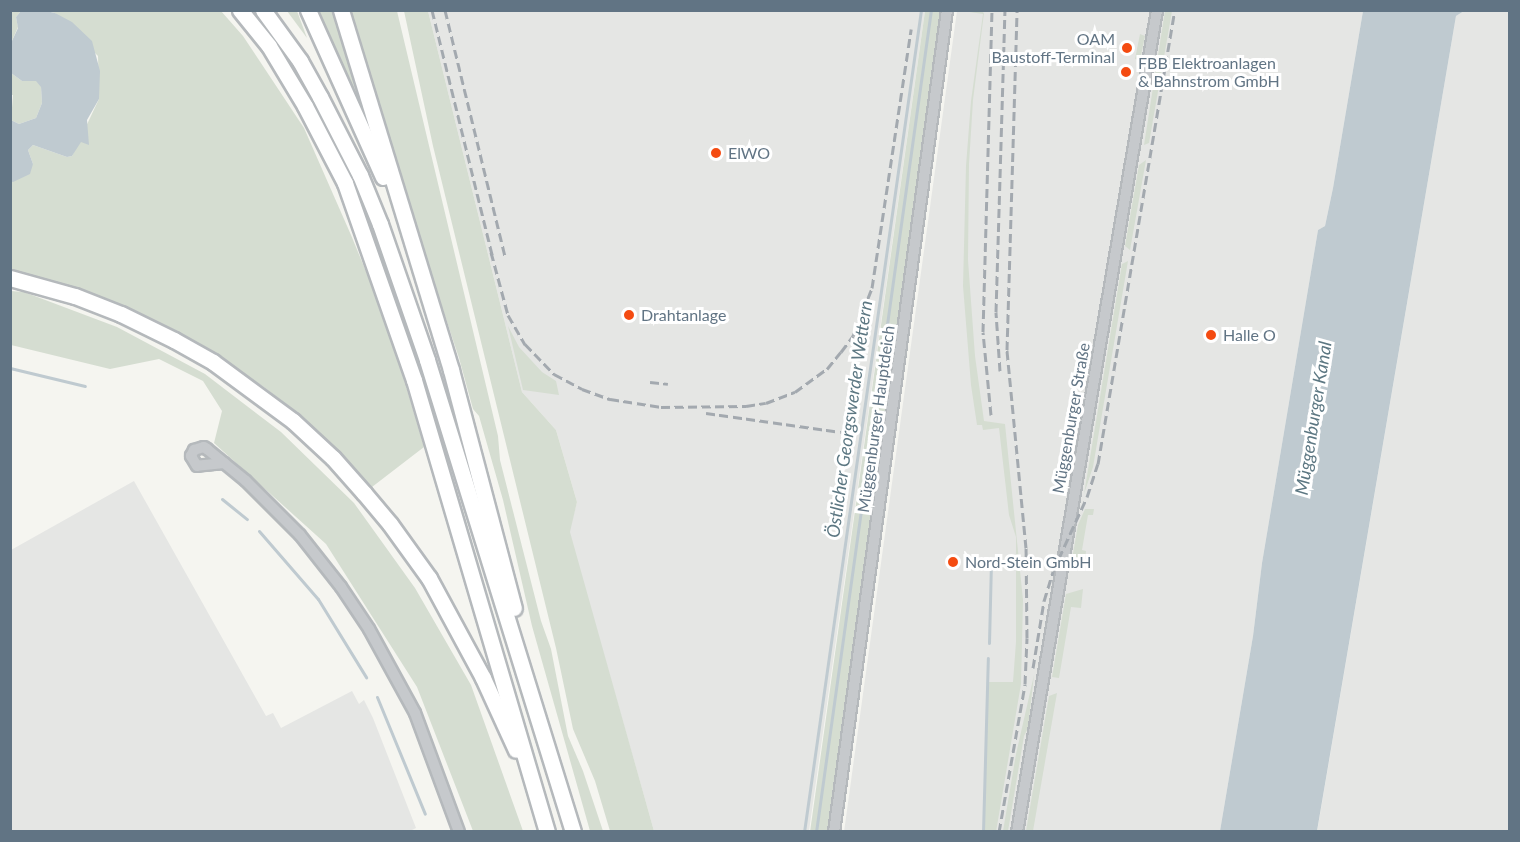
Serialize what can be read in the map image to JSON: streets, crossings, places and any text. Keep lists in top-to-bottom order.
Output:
{
  "streets": {
    "street": ["Müggenburger Straße", "Müggenburger Hauptdeich"]
  },
  "water": ["Müggenburger Kanal", "Östlicher Georgswerder Wettern"],
  "places": [
    "OAM Baustoff-Terminal",
    "FBB Elektroanlagen & Bahnstrom GmbH",
    "ElWO",
    "Drahtanlage",
    "Halle O",
    "Nord-Stein GmbH"
  ]
}
